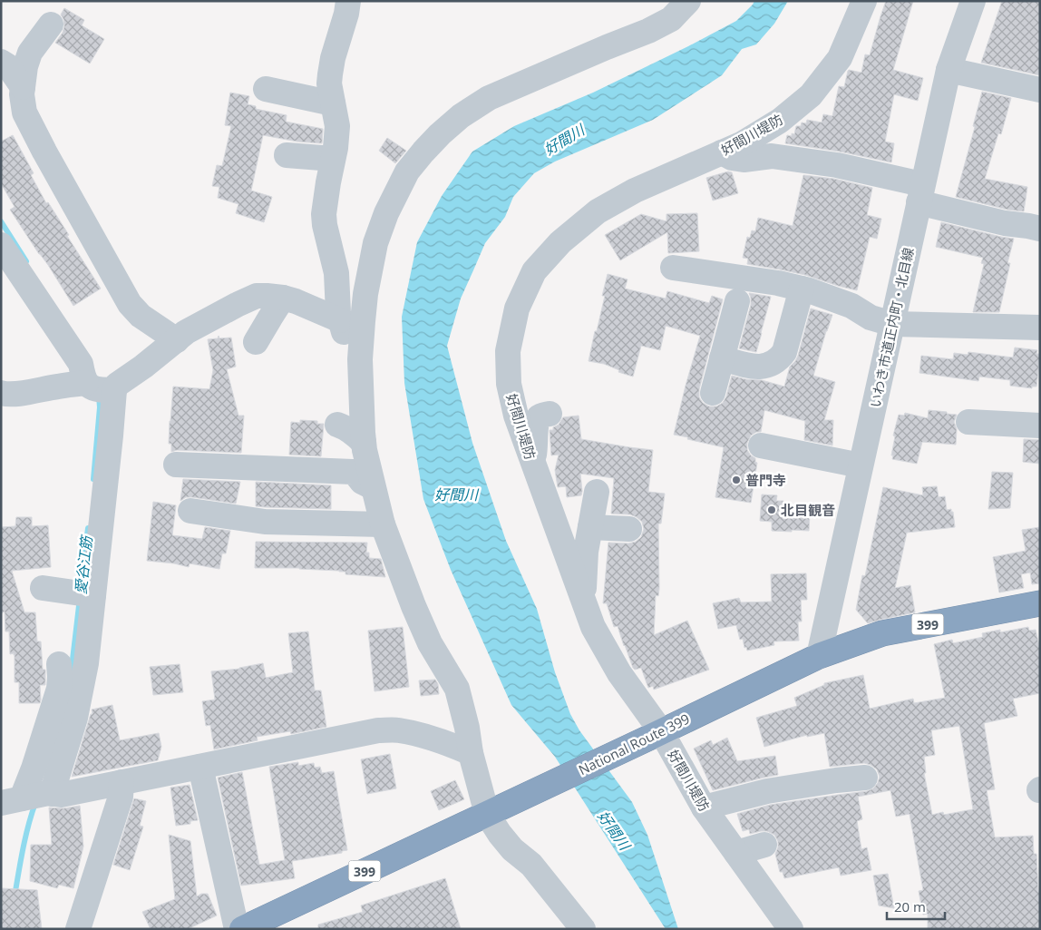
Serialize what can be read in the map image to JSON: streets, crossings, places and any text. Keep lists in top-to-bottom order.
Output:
{
  "streets": {
    "highway": ["399", "National Route 399"],
    "street": ["好間川堤防", "いわき市道正内町・北目線"]
  },
  "crossings": [
    ["好間川堤防", "National Route 399"],
    ["いわき市道正内町・北目線", "National Route 399"]
  ],
  "water": ["好間川", "愛谷江筋"],
  "places": ["普門寺", "北目観音"],
  "scale_bar": "20 m"
}
